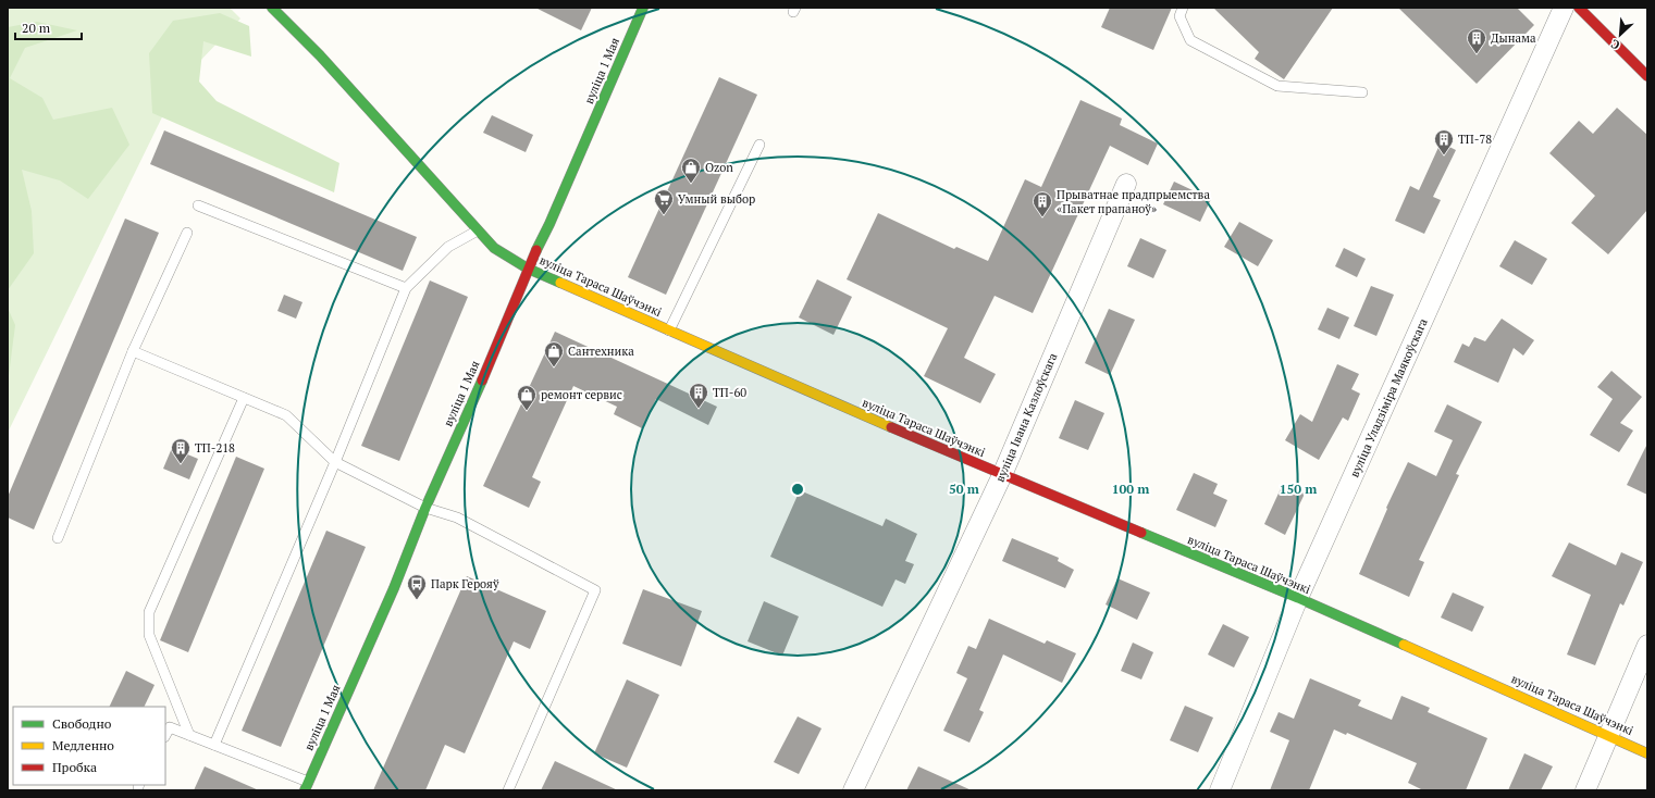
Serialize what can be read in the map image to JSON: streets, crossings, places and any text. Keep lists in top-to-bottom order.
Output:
{
  "streets": {
    "street": [
      "вуліца 1 Мая",
      "вуліца Тараса Шаўчэнкі",
      "вуліца Уладзіміра Маякоўскага",
      "вуліца Івана Казлоўскага"
    ]
  },
  "crossings": [
    ["вуліца 1 Мая", "вуліца Тараса Шаўчэнкі"],
    ["вуліца Тараса Шаўчэнкі", "вуліца Уладзіміра Маякоўскага"],
    ["вуліца Тараса Шаўчэнкі", "вуліца Івана Казлоўскага"]
  ],
  "places": {
    "building": [
      "Дынама",
      "ТП-78",
      "Прыватнае прадпрыемства «Пакет прапаноў»",
      "ТП-60",
      "ТП-218"
    ],
    "shop": ["Ozon", "Сантехника", "ремонт сервис"],
    "supermarket": ["Умный выбор"],
    "bus stop": ["Парк Герояў"]
  },
  "legend": ["Свободно", "Медленно", "Пробка"],
  "scale_bar": "20 m",
  "north": "bottom left",
  "rings": ["50 m", "100 m", "150 m"]
}
